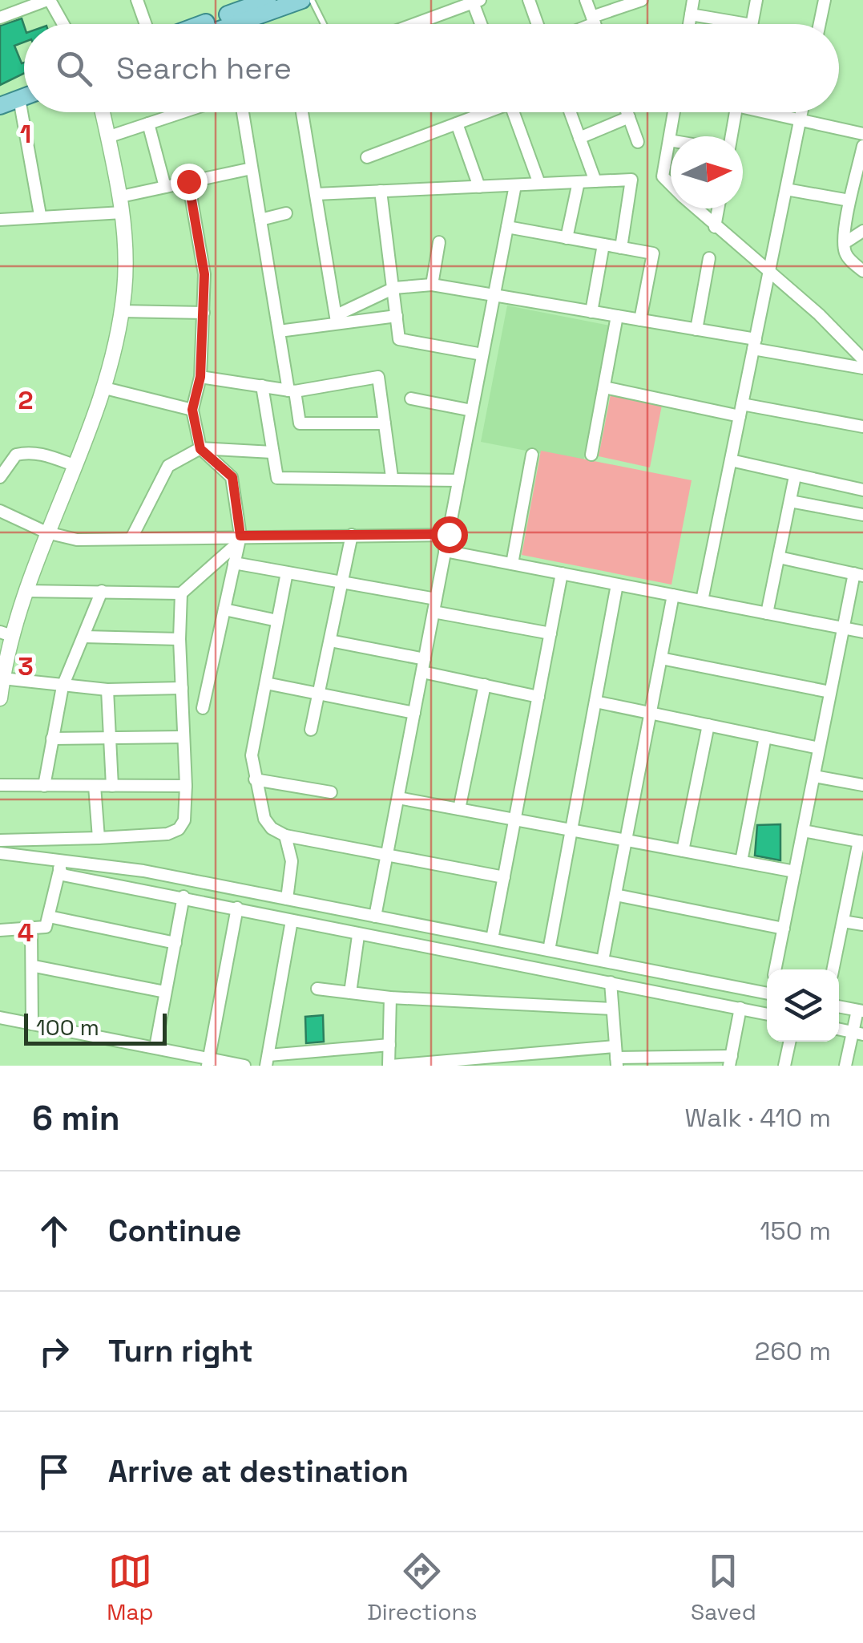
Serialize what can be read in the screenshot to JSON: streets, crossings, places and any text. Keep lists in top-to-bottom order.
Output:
{
  "scale_bar": "100 m",
  "north": "right",
  "page": {
    "search": "Search here",
    "scale": "100 m",
    "heading": ["6 min", "Walk · 410 m"],
    "list": [
      ["Continue", "150 m"],
      ["Turn right", "260 m"],
      "Arrive at destination"
    ],
    "nav": ["Map", "Directions", "Saved"]
  },
  "grid": {
    "rows": [
      "1",
      "2",
      "3",
      "4"
    ]
  }
}
